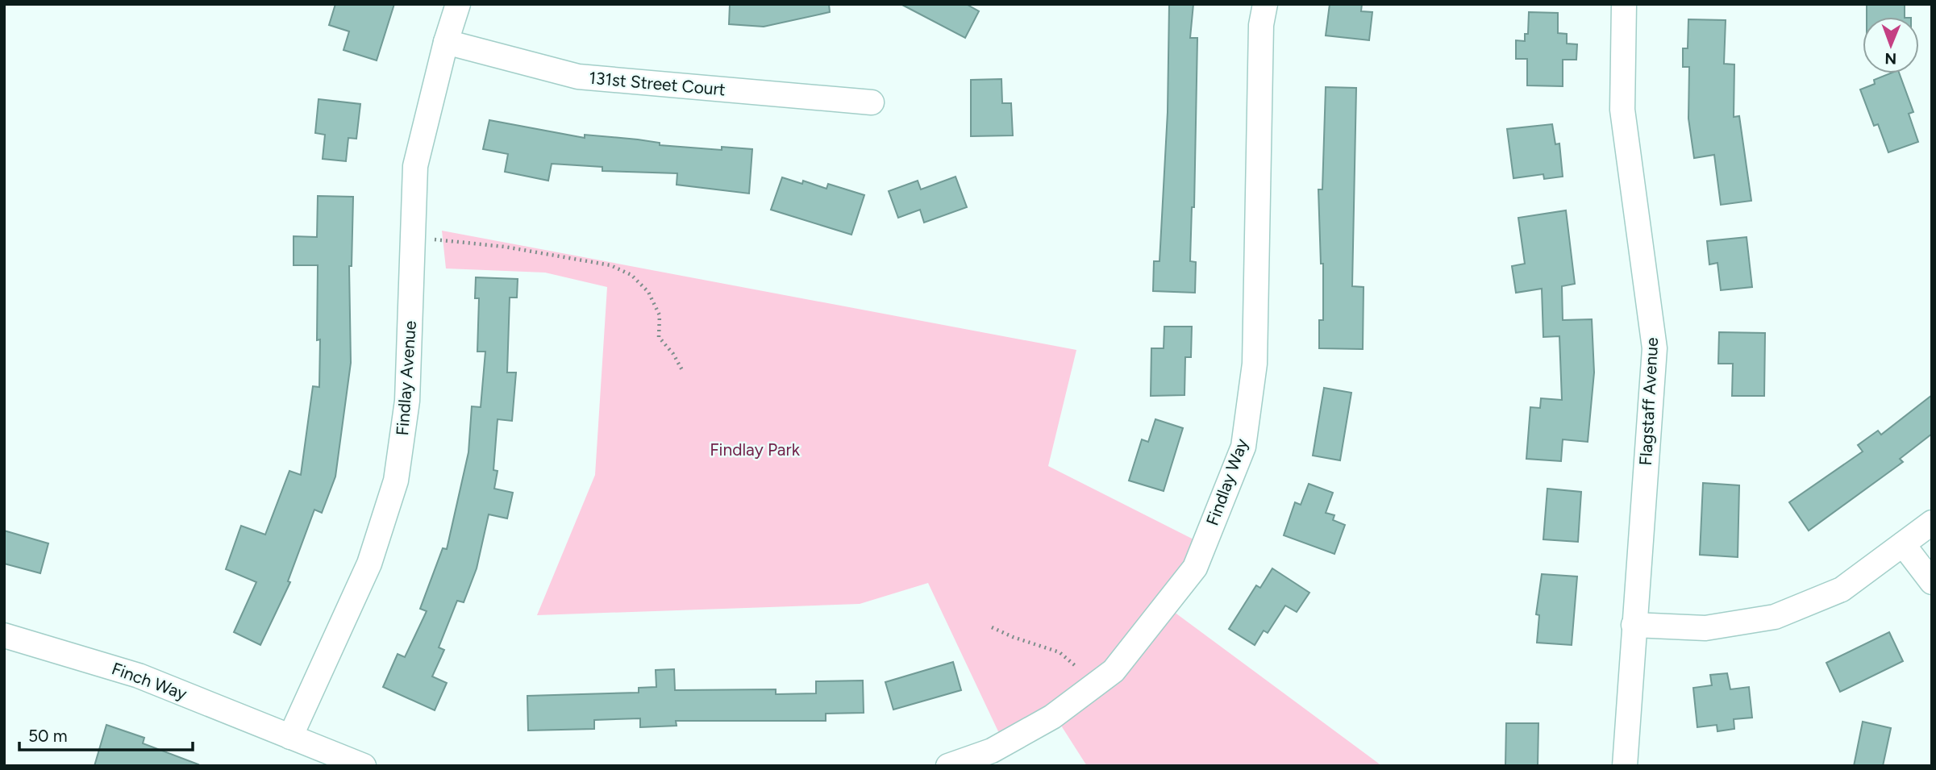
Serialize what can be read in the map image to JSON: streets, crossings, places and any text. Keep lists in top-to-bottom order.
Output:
{
  "streets": {
    "street": [
      "131st Street Court",
      "Findlay Avenue",
      "Flagstaff Avenue",
      "Findlay Way",
      "Finch Way"
    ]
  },
  "crossings": [
    ["131st Street Court", "Findlay Avenue"],
    ["Findlay Avenue", "Finch Way"]
  ],
  "parks": ["Findlay Park"],
  "scale_bar": "50 m",
  "north": "bottom"
}
